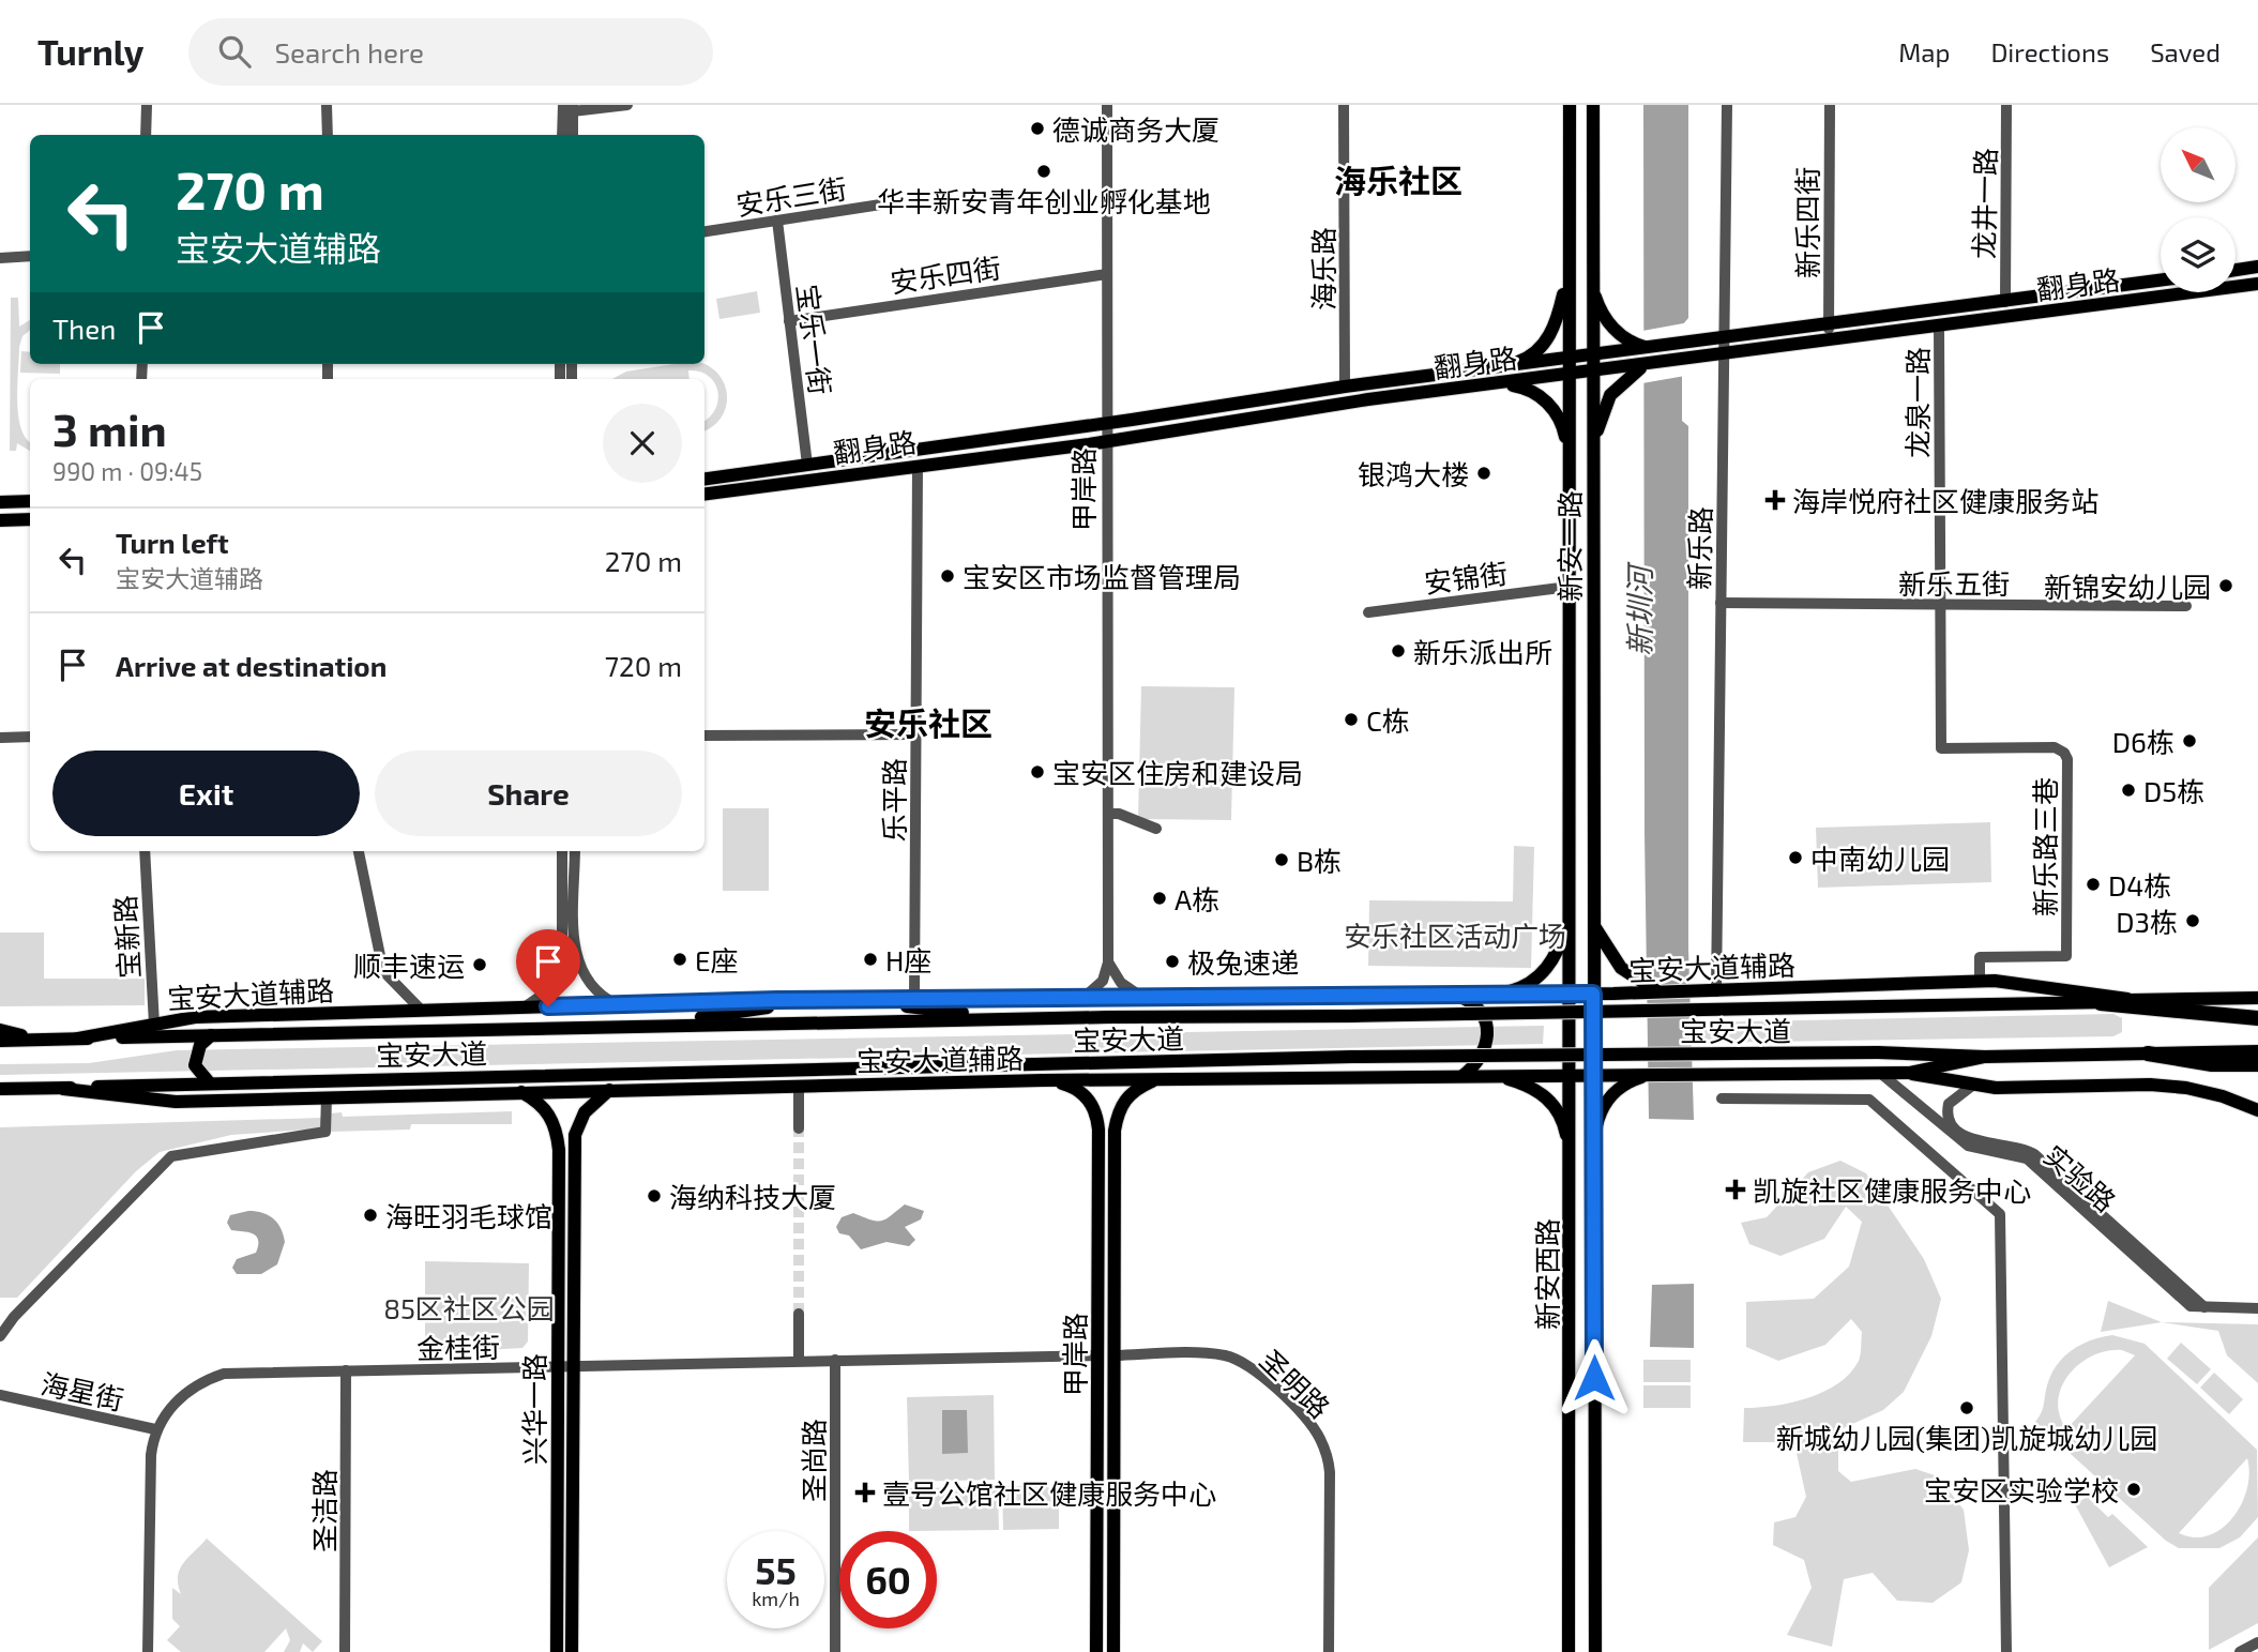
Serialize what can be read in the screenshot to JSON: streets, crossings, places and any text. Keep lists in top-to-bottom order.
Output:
{
  "streets": {
    "main road": [
      "翻身路",
      "甲岸路",
      "新安一路",
      "宝安大道辅路",
      "宝安大道",
      "新安西路",
      "兴华一路"
    ],
    "street": [
      "安乐三街",
      "龙井一路",
      "新乐四街",
      "海乐路",
      "安乐四街",
      "宝乐一街",
      "龙泉一路",
      "新乐路",
      "安锦街",
      "新乐五街",
      "乐平路",
      "新乐路三巷",
      "宝新路",
      "实验路",
      "金桂街",
      "圣明路",
      "海星街",
      "圣尚路",
      "圣洁路"
    ]
  },
  "crossings": [
    ["安乐三街", "宝乐一街"],
    ["龙井一路", "翻身路"],
    ["新乐四街", "翻身路"],
    ["海乐路", "翻身路"],
    ["安乐四街", "宝乐一街"],
    ["安乐四街", "甲岸路"],
    ["翻身路", "宝乐一街"],
    ["翻身路", "龙泉一路"],
    ["翻身路", "甲岸路"],
    ["翻身路", "新安一路"],
    ["翻身路", "新乐路"],
    ["翻身路", "乐平路"],
    ["龙泉一路", "新乐五街"],
    ["龙泉一路", "新乐路三巷"],
    ["甲岸路", "宝安大道辅路"],
    ["甲岸路", "金桂街"],
    ["甲岸路", "圣明路"],
    ["新安一路", "安锦街"],
    ["新安一路", "宝安大道辅路"],
    ["新安一路", "新安西路"],
    ["新乐路", "新乐五街"],
    ["新乐路", "宝安大道辅路"],
    ["乐平路", "宝安大道辅路"],
    ["新乐路三巷", "宝安大道辅路"],
    ["宝新路", "宝安大道辅路"],
    ["宝安大道辅路", "宝安大道"],
    ["宝安大道辅路", "实验路"],
    ["宝安大道辅路", "新安西路"],
    ["宝安大道辅路", "兴华一路"],
    ["金桂街", "海星街"],
    ["金桂街", "兴华一路"],
    ["金桂街", "圣尚路"],
    ["金桂街", "圣洁路"]
  ],
  "districts": ["海乐社区", "安乐社区"],
  "water": ["新圳河"],
  "parks": ["安乐社区活动广场", "85区社区公园"],
  "places": {
    "other": [
      "德诚商务大厦",
      "华丰新安青年创业孵化基地",
      "银鸿大楼",
      "宝安区市场监督管理局",
      "新锦安幼儿园",
      "新乐派出所",
      "C栋",
      "D6栋",
      "宝安区住房和建设局",
      "D5栋",
      "中南幼儿园",
      "B栋",
      "D4栋",
      "A栋",
      "D3栋",
      "E座",
      "H座",
      "极兔速递",
      "顺丰速运",
      "海纳科技大厦",
      "海旺羽毛球馆",
      "新城幼儿园(集团)凯旋城幼儿园",
      "宝安区实验学校"
    ],
    "health": ["海岸悦府社区健康服务站", "凯旋社区健康服务中心", "壹号公馆社区健康服务中心"]
  },
  "north": "top left",
  "page": {
    "header": "Turnly",
    "search": "Search here",
    "nav": ["Map", "Directions", "Saved"],
    "turn": ["270 m", "宝安大道辅路"],
    "then": "Then",
    "heading": ["3 min", "990 m · 09:45"],
    "list": [
      {
        "name": "Turn left",
        "note": "宝安大道辅路",
        "value": "270 m"
      },
      {
        "name": "Arrive at destination",
        "value": "720 m"
      }
    ],
    "buttons": ["Exit", "Share"],
    "speed": "55 km/h",
    "limit": "60"
  }
}
